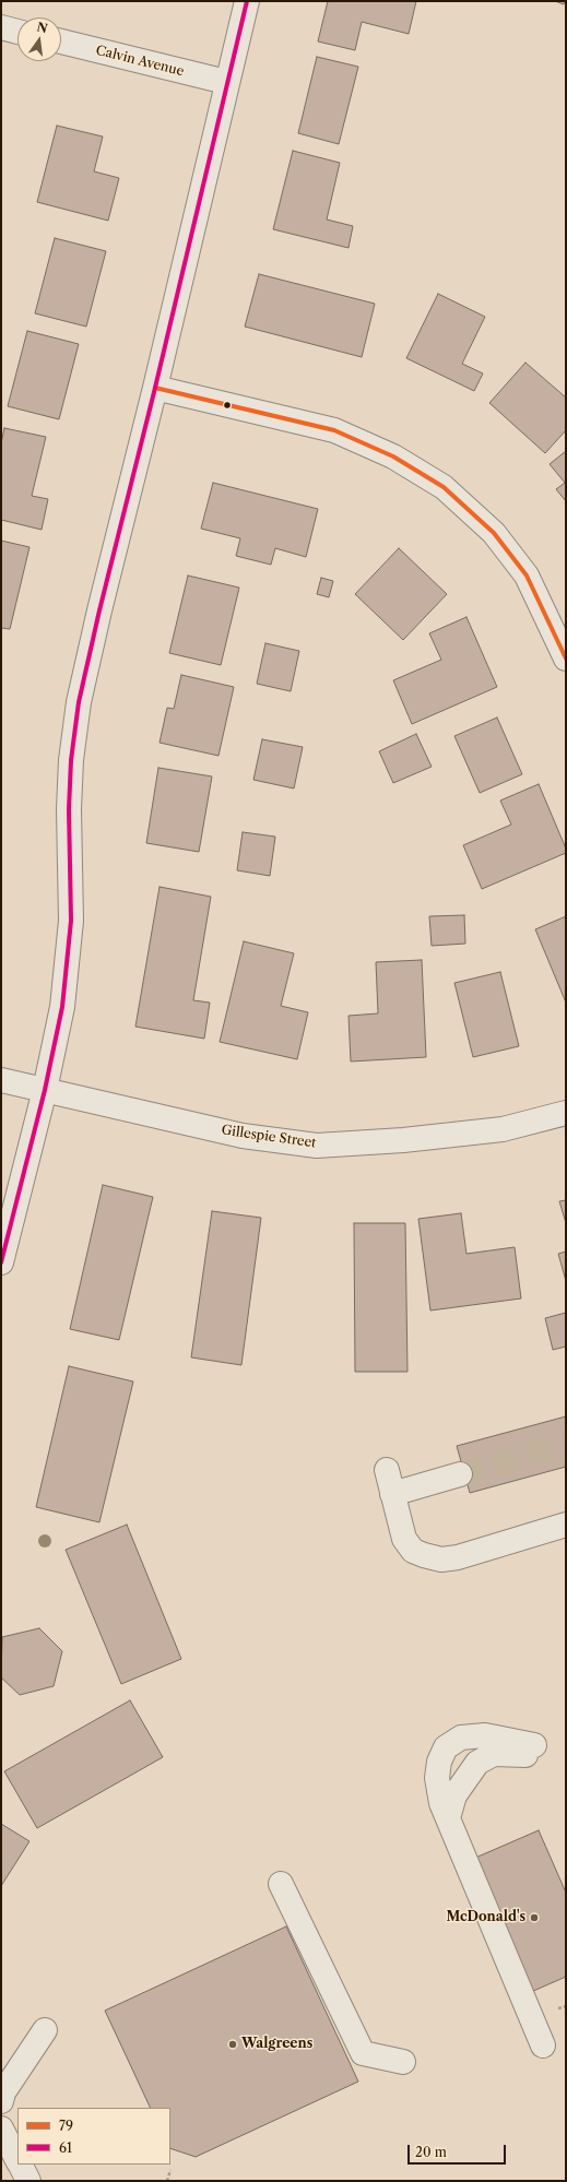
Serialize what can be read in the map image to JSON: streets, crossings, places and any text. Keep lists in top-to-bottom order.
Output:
{
  "streets": {
    "street": ["Calvin Avenue", "Gillespie Street"]
  },
  "places": ["McDonald's", "Walgreens"],
  "lines": ["transit line 61", "transit line 79"],
  "legend": ["79", "61"],
  "scale_bar": "20 m",
  "north": "top"
}
